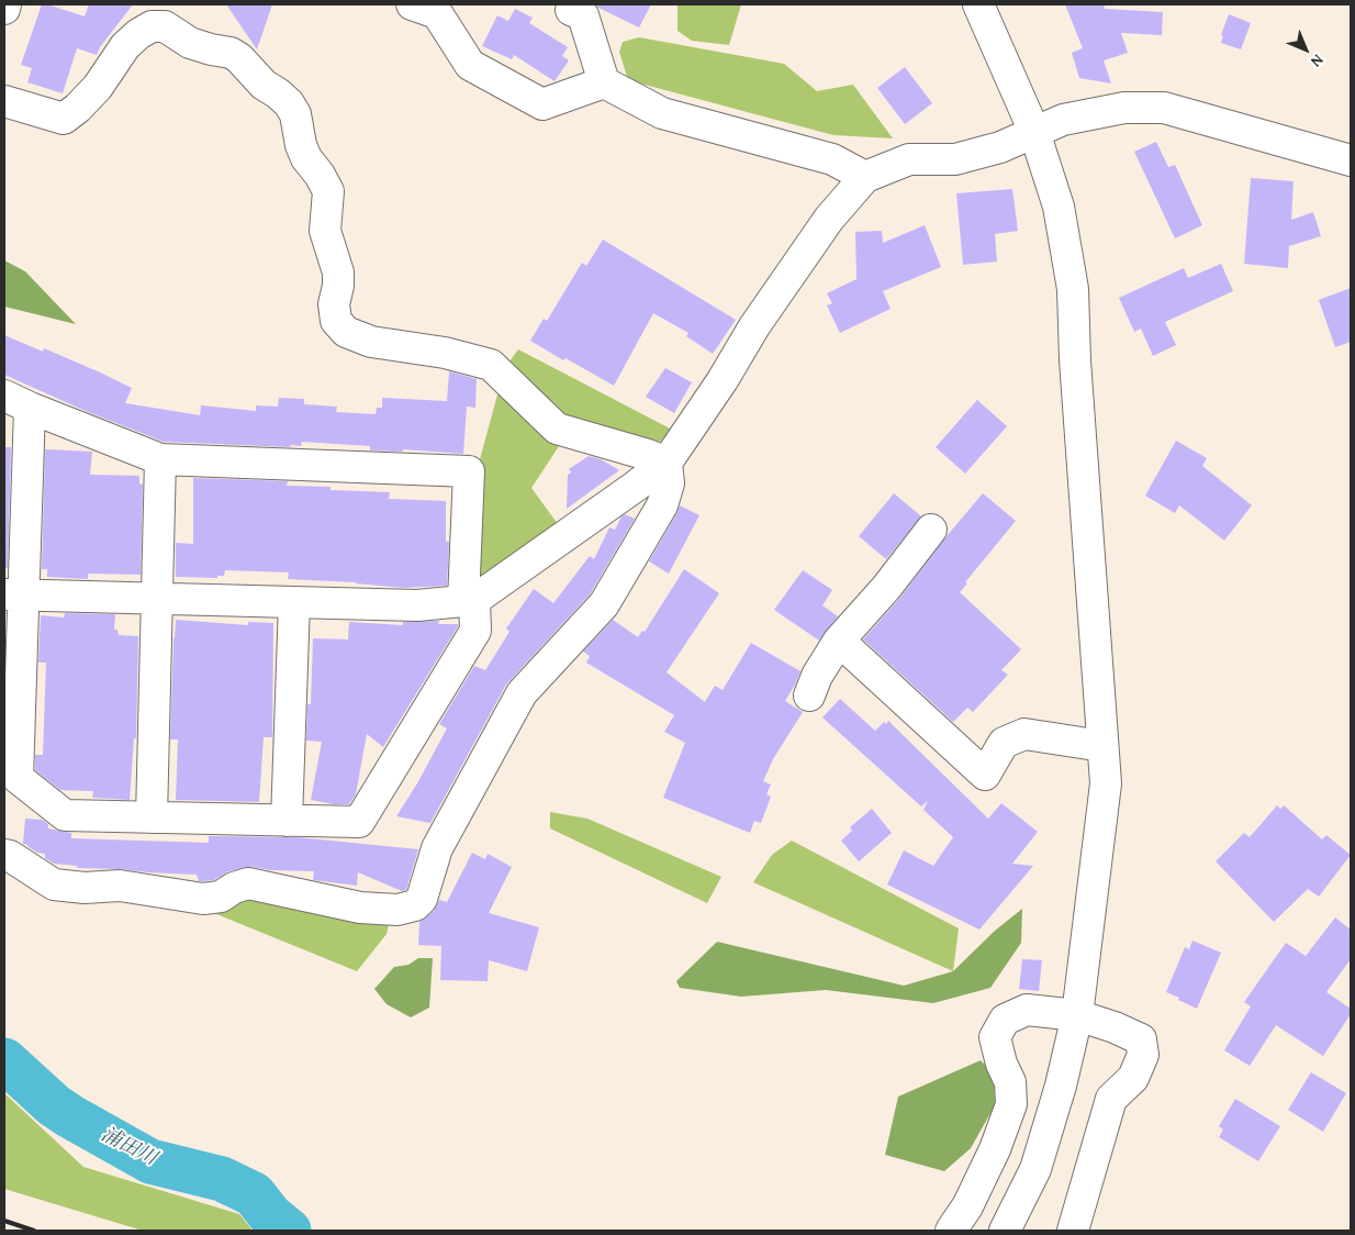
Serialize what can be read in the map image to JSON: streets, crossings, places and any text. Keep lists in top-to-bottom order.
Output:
{
  "water": ["浦田川"],
  "north": "bottom right"
}
